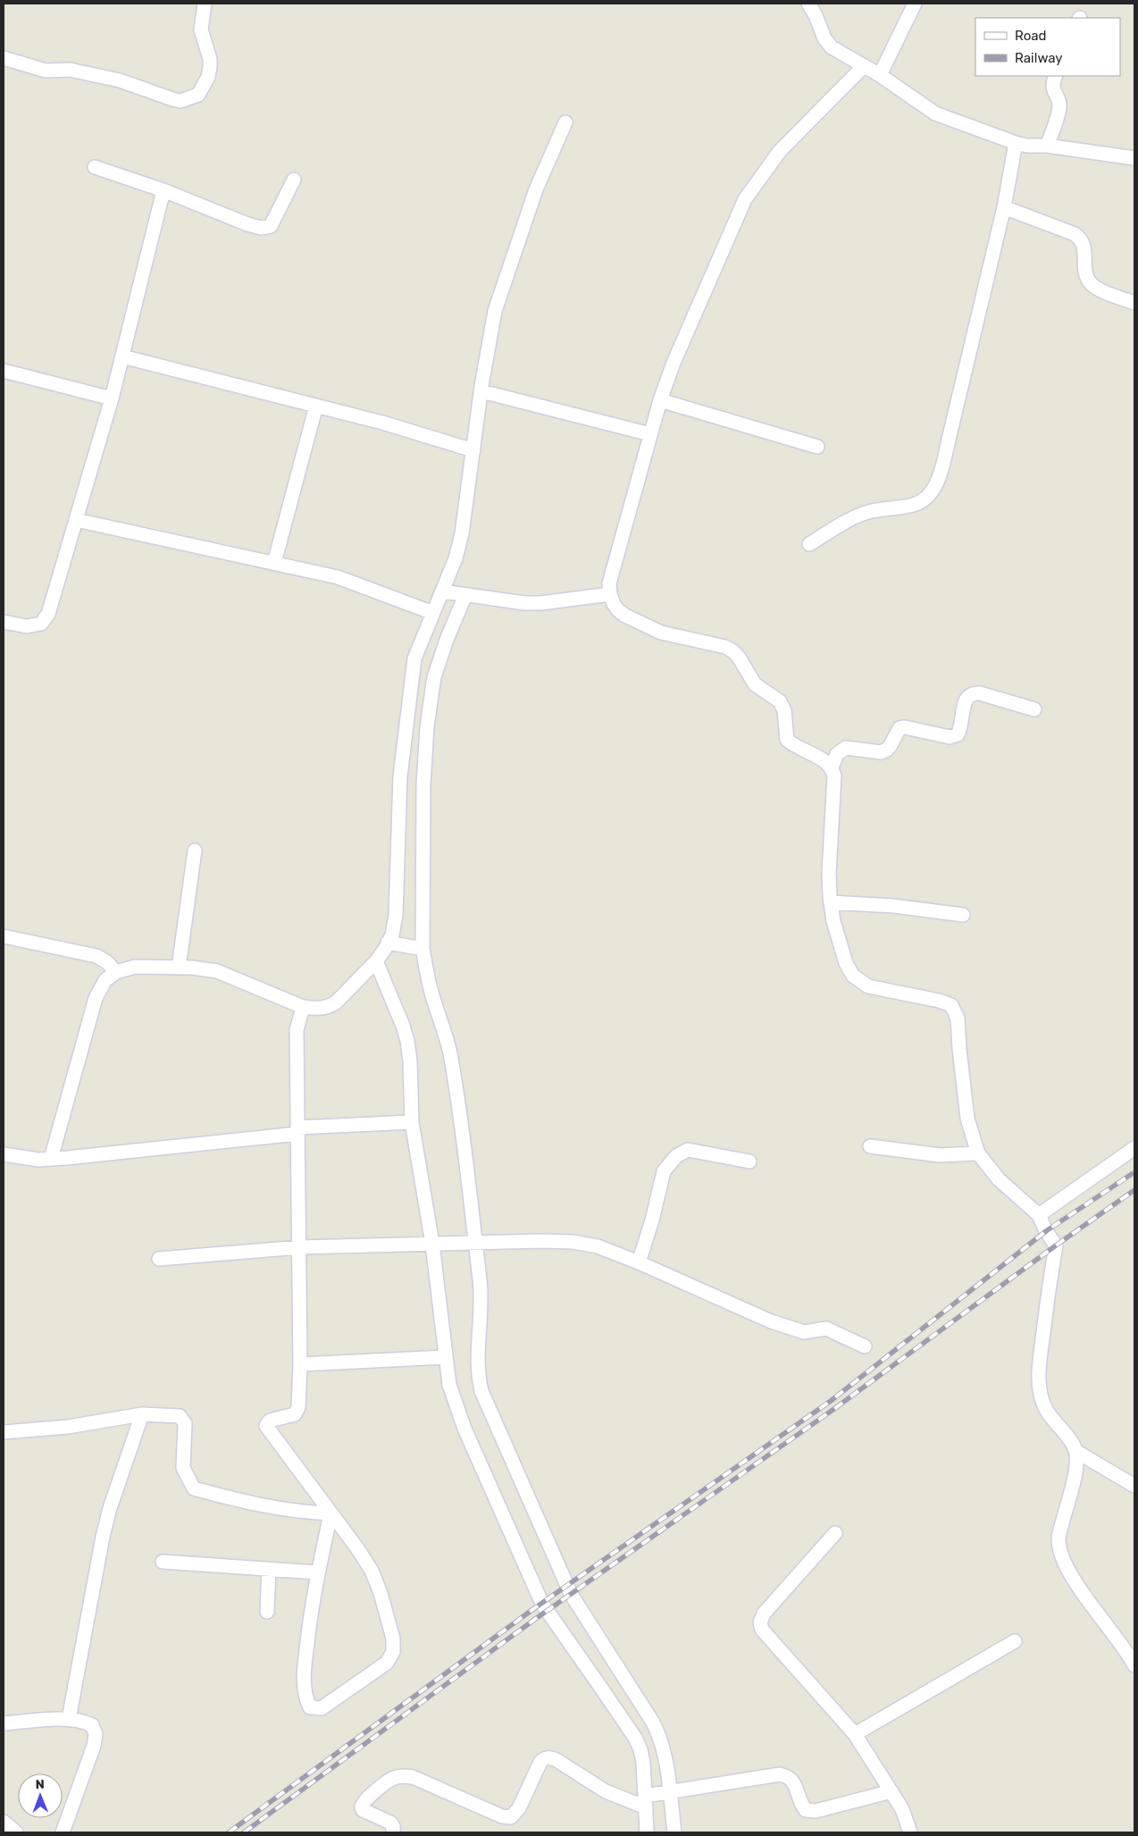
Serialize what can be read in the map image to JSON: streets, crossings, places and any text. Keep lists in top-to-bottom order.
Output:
{
  "legend": ["Road", "Railway"],
  "north": "top"
}
